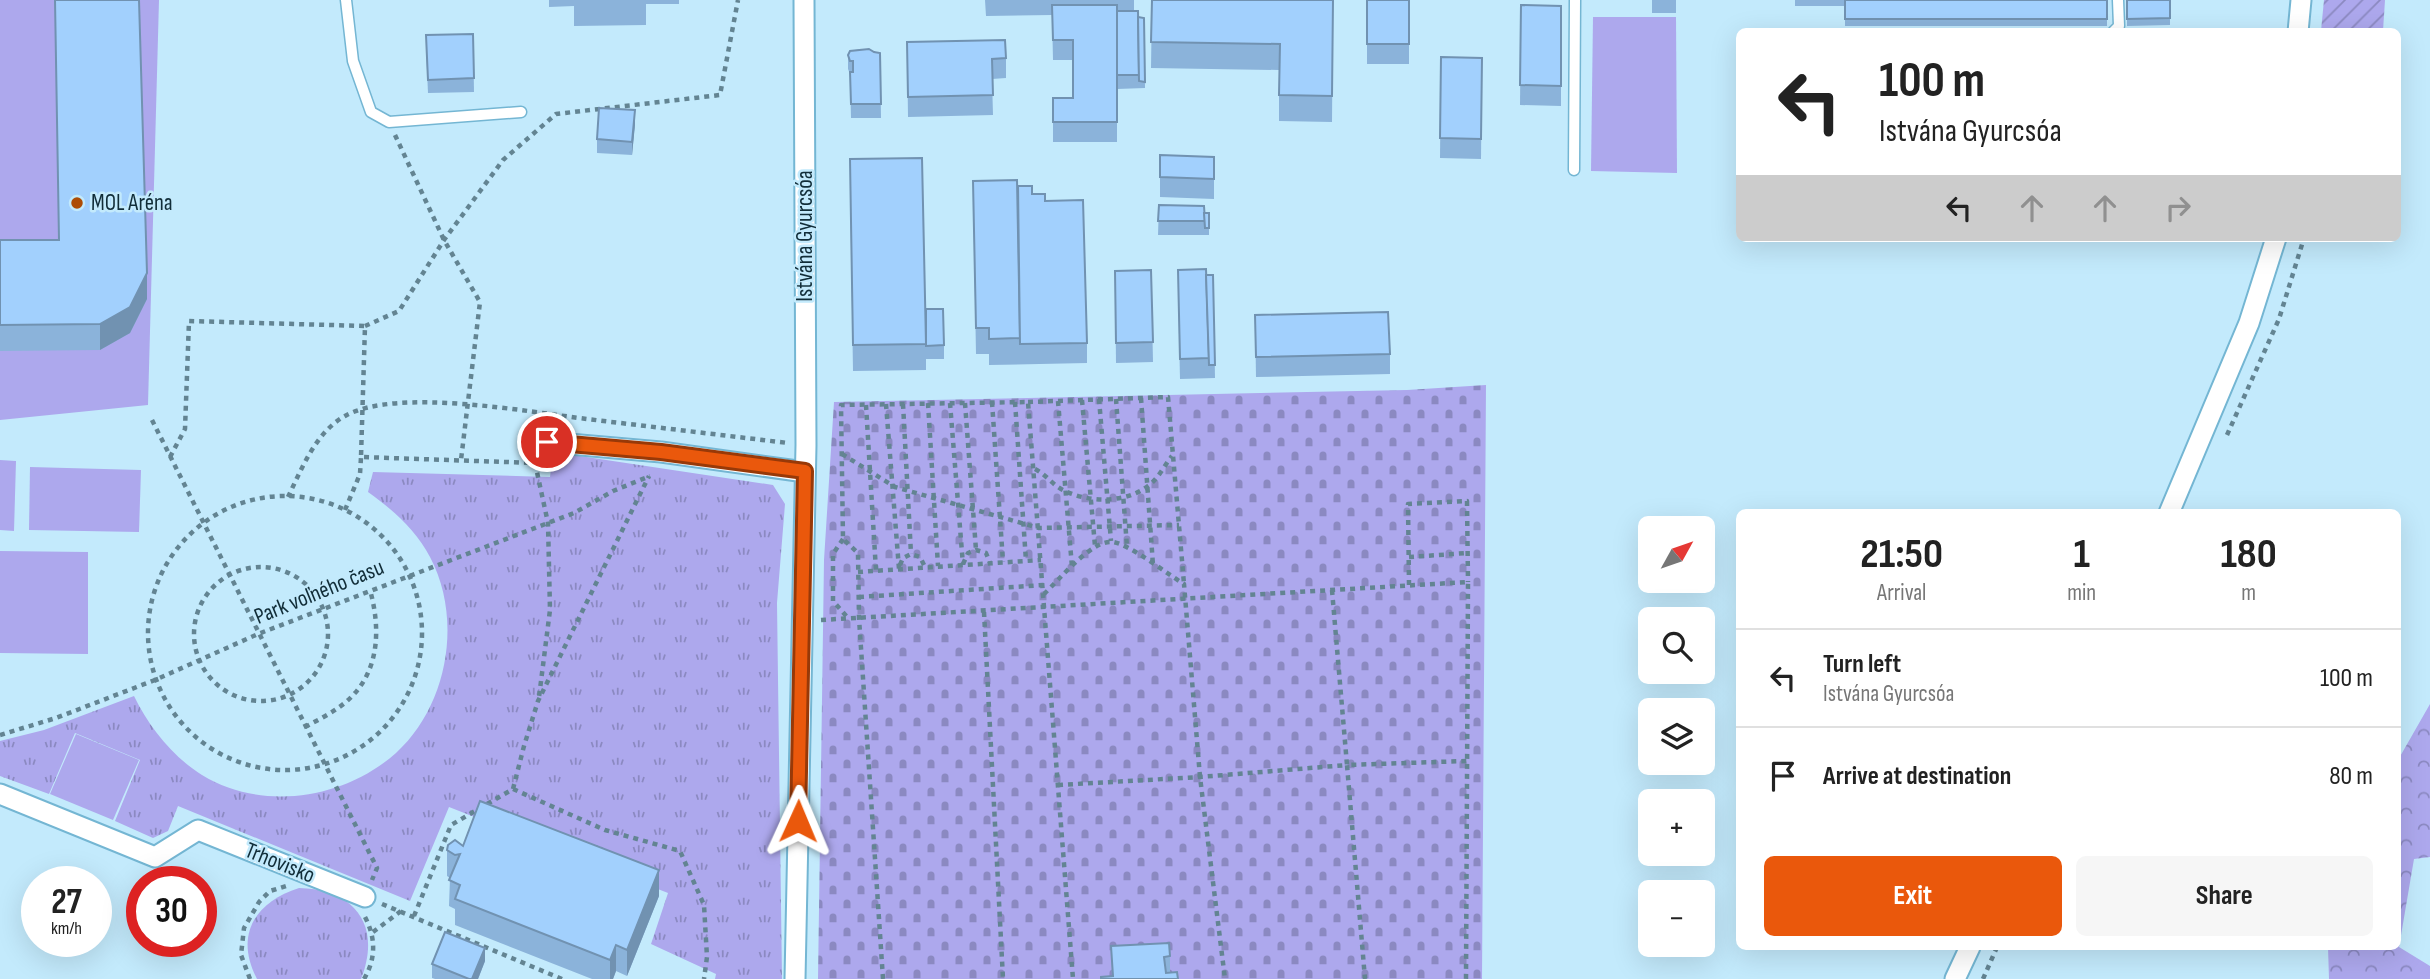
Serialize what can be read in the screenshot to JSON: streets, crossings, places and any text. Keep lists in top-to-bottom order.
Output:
{
  "streets": {
    "street": ["Istvána Gyurcsóa", "Trhovisko"],
    "path": ["Park voľného času"]
  },
  "places": ["MOL Aréna"],
  "north": "top right",
  "page": {
    "turn": ["100 m", "Istvána Gyurcsóa"],
    "eta": [
      "21:50",
      "Arrival",
      "1",
      "min",
      "180",
      "m"
    ],
    "map_buttons": ["+", "−"],
    "list": [
      {
        "name": "Turn left",
        "note": "Istvána Gyurcsóa",
        "value": "100 m"
      },
      {
        "name": "Arrive at destination",
        "value": "80 m"
      }
    ],
    "buttons": ["Exit", "Share"],
    "speed": "27 km/h",
    "limit": "30"
  }
}
